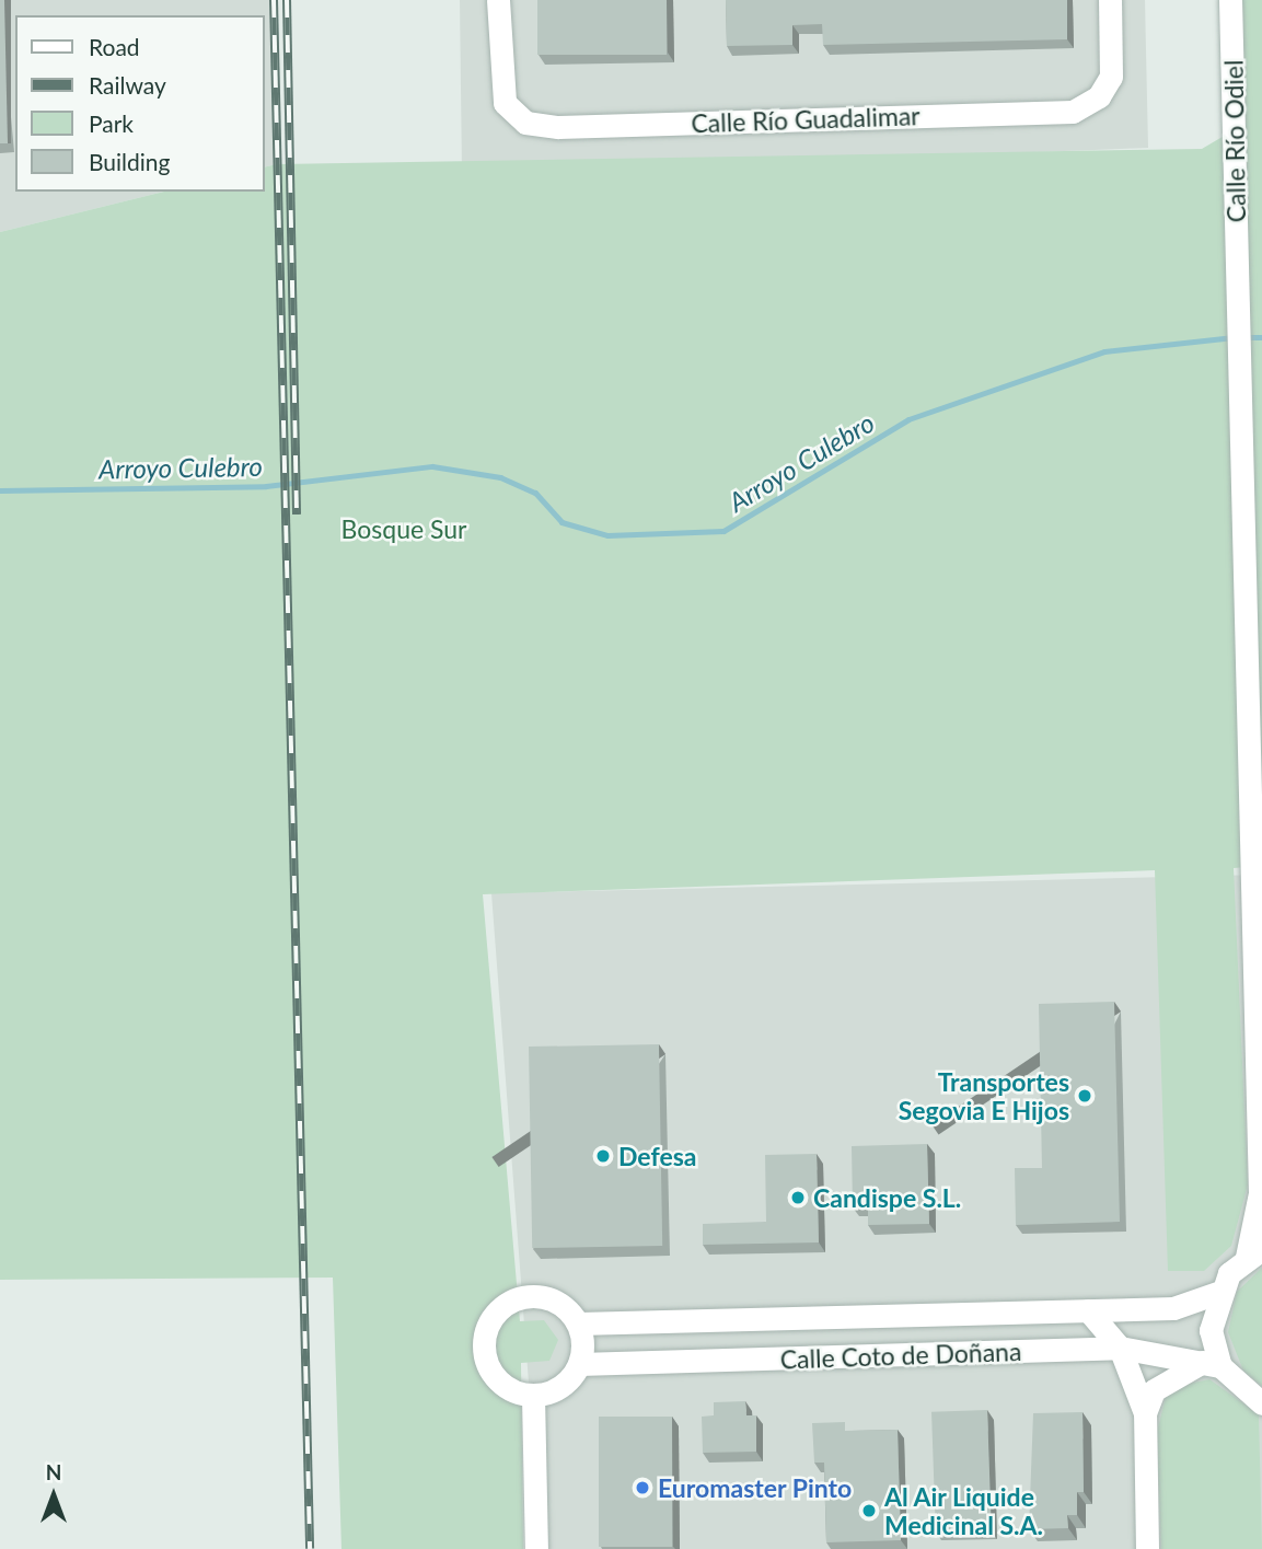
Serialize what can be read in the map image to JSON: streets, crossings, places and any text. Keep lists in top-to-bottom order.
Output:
{
  "streets": {
    "street": ["Calle Río Guadalimar", "Calle Río Odiel", "Calle Coto de Doñana"]
  },
  "water": ["Arroyo Culebro"],
  "parks": ["Bosque Sur"],
  "places": [
    "Transportes Segovia E Hijos",
    "Defesa",
    "Candispe S.L.",
    "Euromaster Pinto",
    "Al Air Liquide Medicinal S.A."
  ],
  "legend": [
    "Road",
    "Railway",
    "Park",
    "Building"
  ],
  "north": "top"
}
